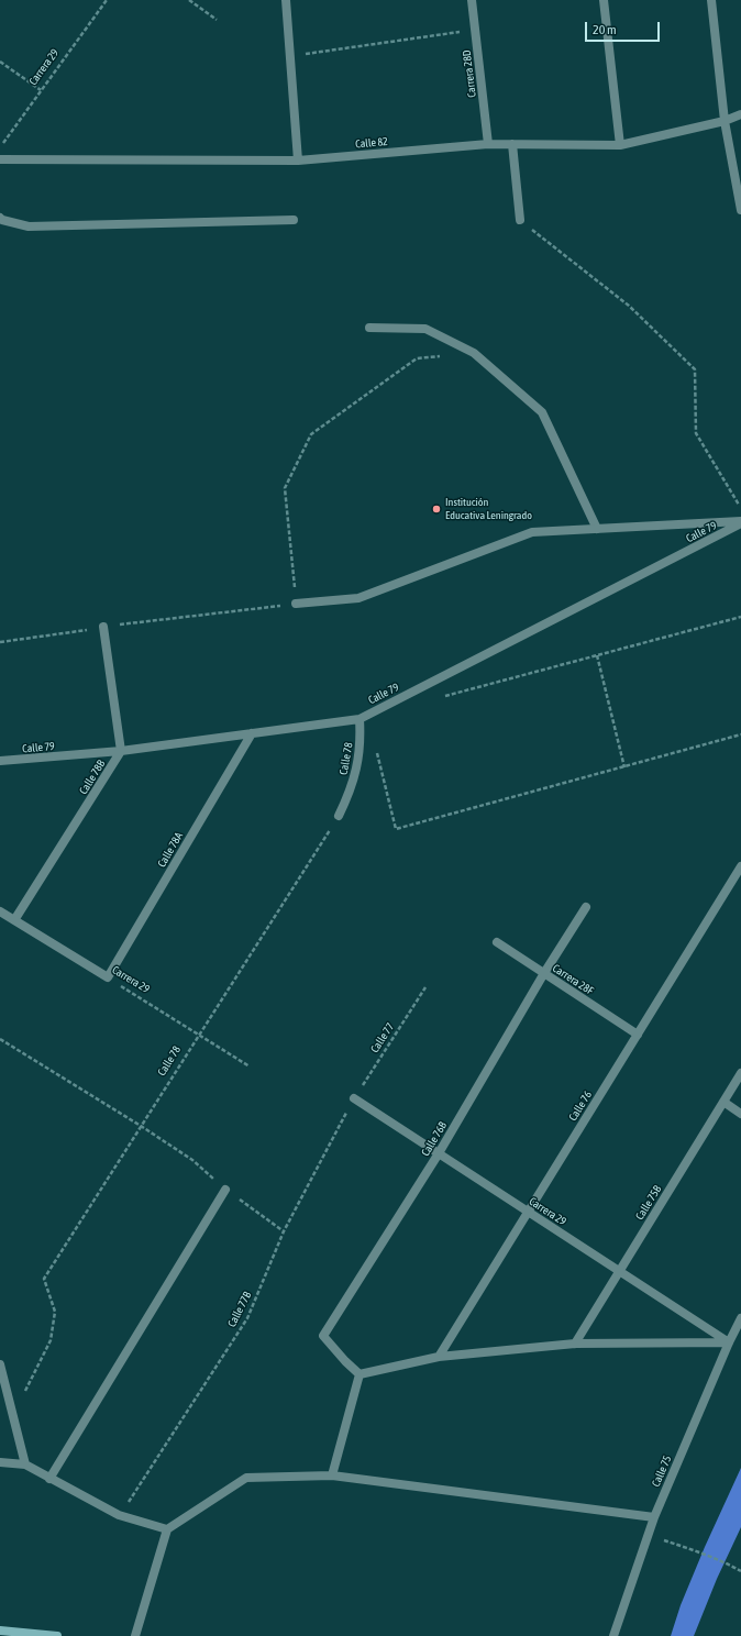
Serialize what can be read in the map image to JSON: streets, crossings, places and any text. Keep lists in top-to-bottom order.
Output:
{
  "streets": {
    "street": [
      "Carrera 29",
      "Carrera 28D",
      "Calle 82",
      "Calle 79",
      "Calle 78",
      "Calle 78B",
      "Calle 78A",
      "Carrera 28F",
      "Calle 76",
      "Calle 76B",
      "Calle 75B",
      "Calle 75"
    ],
    "path": ["Calle 77", "Calle 77B"]
  },
  "crossings": [
    ["Carrera 29", "Calle 78"],
    ["Carrera 29", "Calle 78B"],
    ["Carrera 29", "Calle 78A"],
    ["Carrera 29", "Calle 77"],
    ["Carrera 29", "Calle 76"],
    ["Carrera 29", "Calle 76B"],
    ["Carrera 29", "Calle 75B"],
    ["Carrera 29", "Calle 77B"],
    ["Carrera 29", "Calle 75"],
    ["Carrera 28D", "Calle 82"],
    ["Calle 79", "Calle 78"],
    ["Calle 79", "Calle 78B"],
    ["Calle 79", "Calle 78A"],
    ["Carrera 28F", "Calle 76"],
    ["Carrera 28F", "Calle 76B"],
    ["Calle 77", "Calle 77B"]
  ],
  "places": ["Institución Educativa Leningrado"],
  "scale_bar": "20 m"
}
